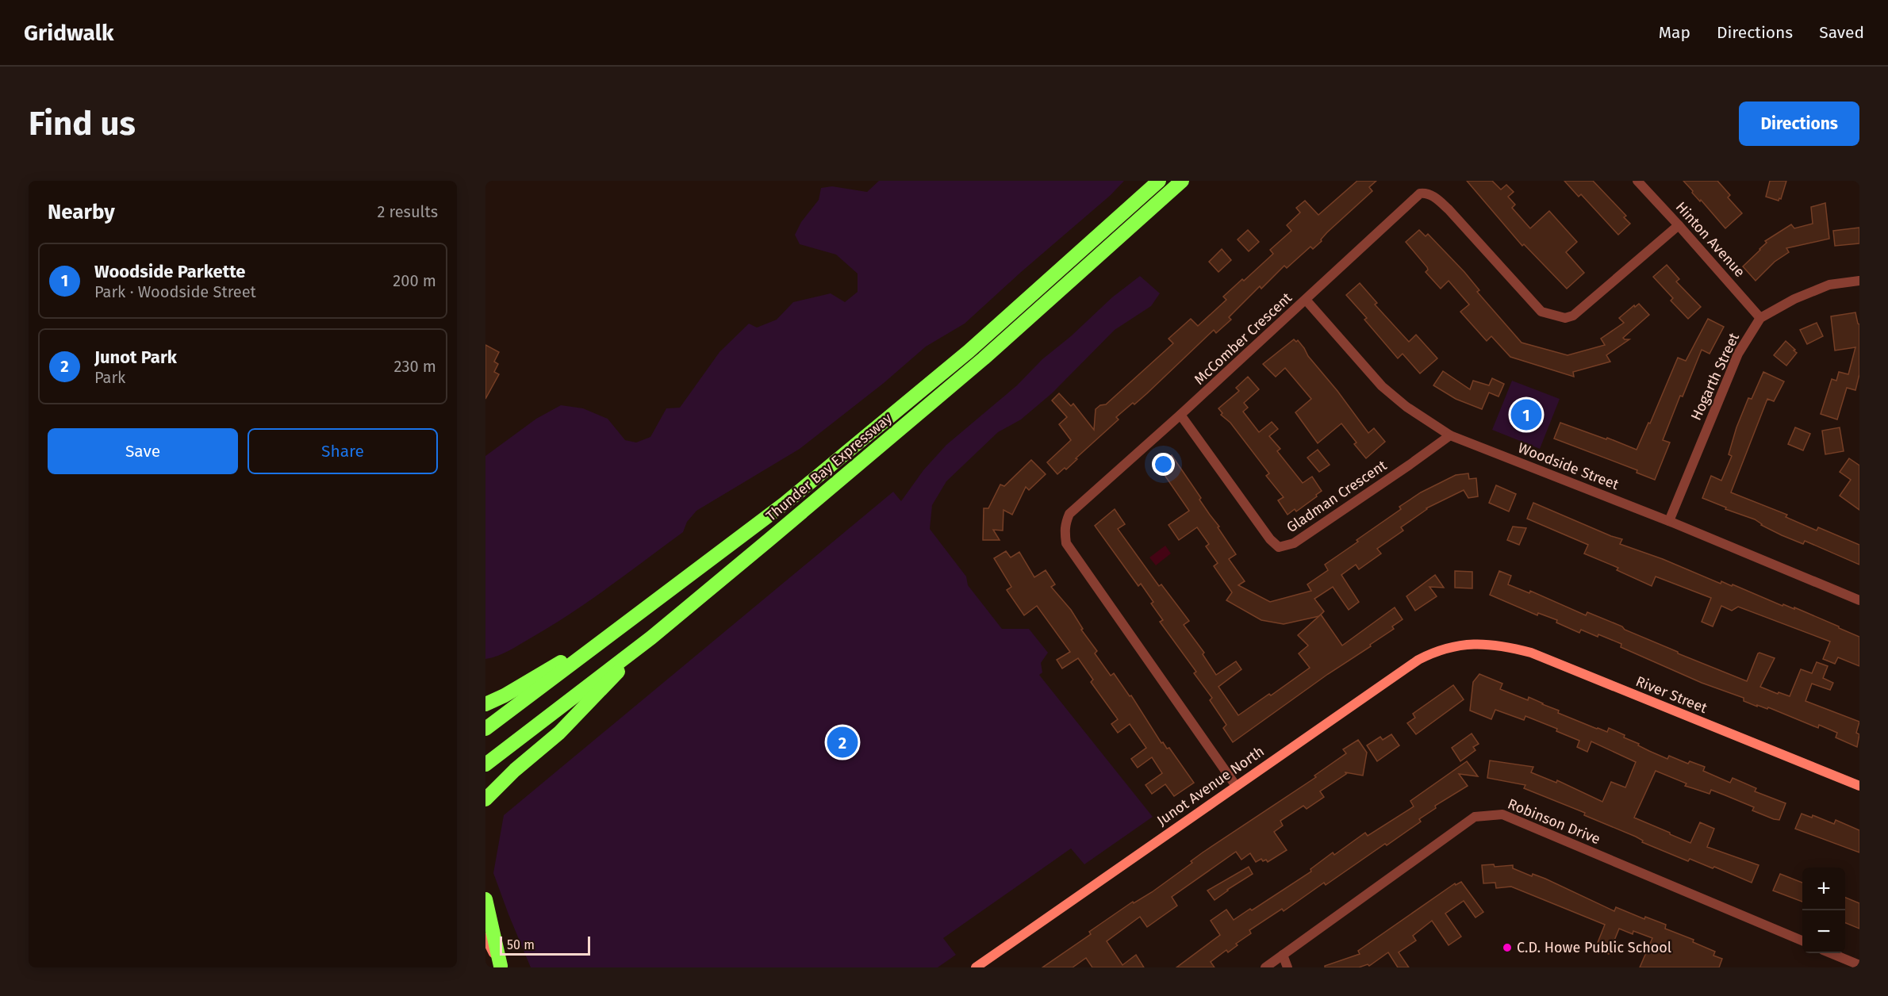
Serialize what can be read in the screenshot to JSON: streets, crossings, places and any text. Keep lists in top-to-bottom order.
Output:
{
  "streets": {
    "highway": ["Thunder Bay Expressway"],
    "main road": ["River Street", "Junot Avenue North"],
    "street": [
      "Hinton Avenue",
      "McComber Crescent",
      "Hogarth Street",
      "Woodside Street",
      "Gladman Crescent",
      "Robinson Drive"
    ]
  },
  "crossings": [
    ["Hinton Avenue", "McComber Crescent"],
    ["Hinton Avenue", "Hogarth Street"],
    ["McComber Crescent", "Woodside Street"],
    ["McComber Crescent", "Gladman Crescent"],
    ["McComber Crescent", "Junot Avenue North"],
    ["Hogarth Street", "Woodside Street"],
    ["Woodside Street", "Gladman Crescent"],
    ["River Street", "Junot Avenue North"]
  ],
  "places": ["C.D. Howe Public School"],
  "scale_bar": "50 m",
  "page": {
    "header": "Gridwalk",
    "nav": ["Map", "Directions", "Saved"],
    "buttons": [
      "Directions",
      ["Save", "Share"]
    ],
    "title": "Find us",
    "heading": ["Nearby", "2 results"],
    "list": [
      {
        "mark": "1",
        "name": "Woodside Parkette",
        "note": "Park · Woodside Street",
        "value": "200 m"
      },
      {
        "mark": "2",
        "name": "Junot Park",
        "note": "Park",
        "value": "230 m"
      }
    ],
    "pins": ["1", "2"],
    "map_buttons": ["+", "−"],
    "scale": "50 m"
  }
}
